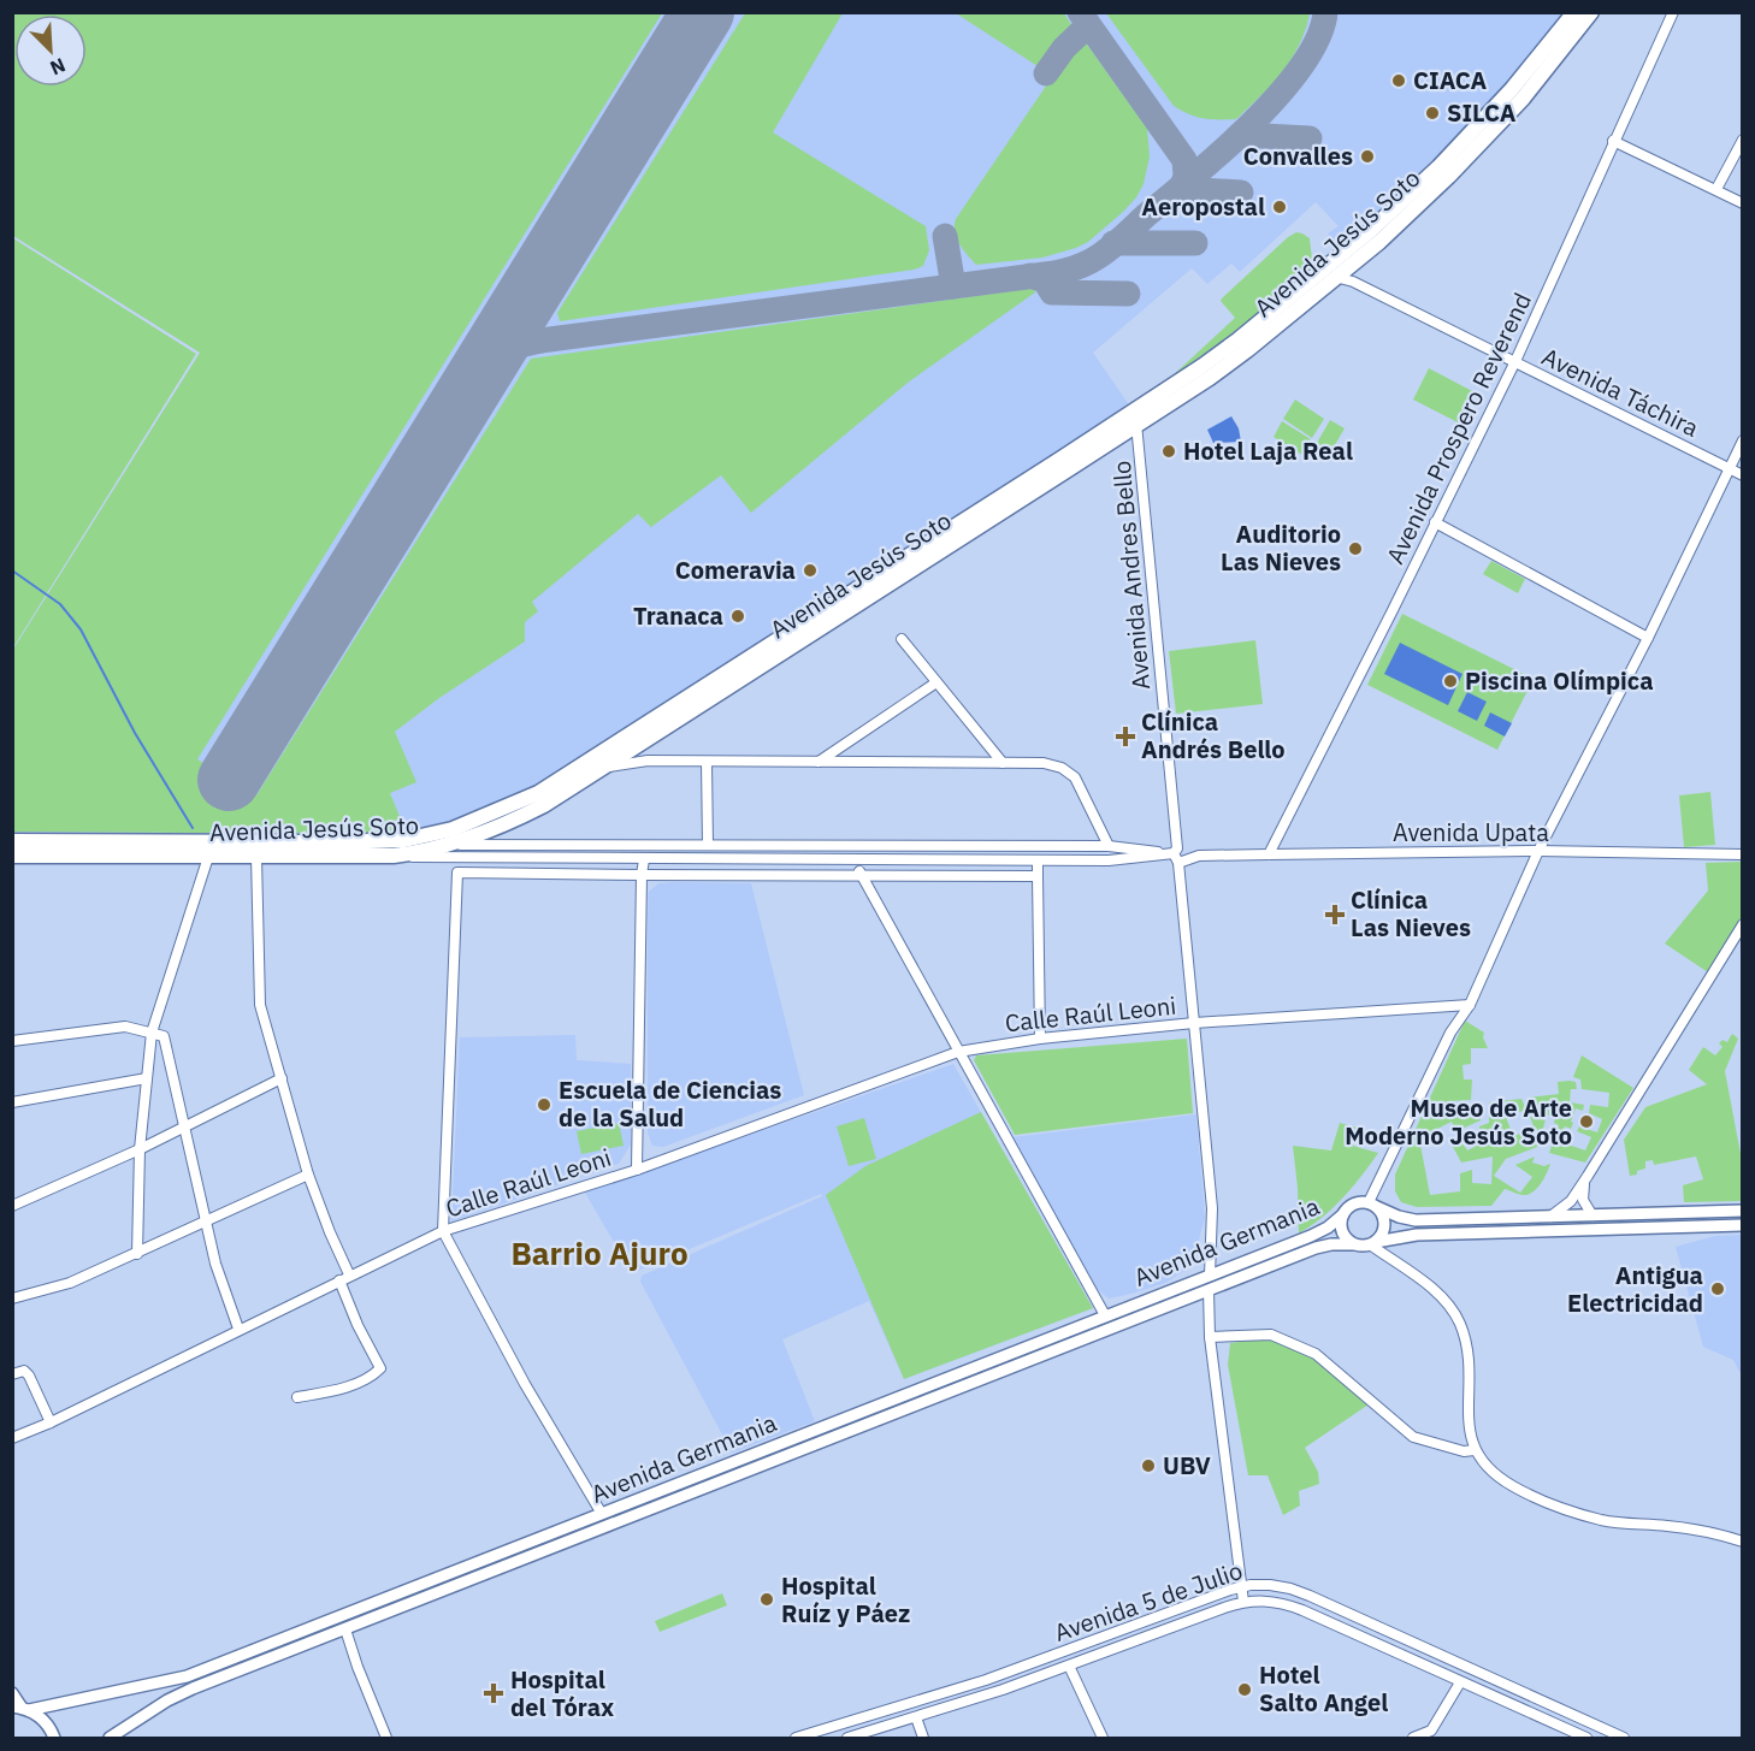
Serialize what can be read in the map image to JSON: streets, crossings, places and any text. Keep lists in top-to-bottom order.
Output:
{
  "streets": {
    "main road": ["Avenida Jesús Soto"],
    "street": [
      "Avenida Táchira",
      "Avenida Prospero Reverend",
      "Avenida Andres Bello",
      "Avenida Upata",
      "Calle Raúl Leoni",
      "Avenida Germania",
      "Avenida 5 de Julio"
    ]
  },
  "crossings": [
    ["Avenida Jesús Soto", "Avenida Táchira"],
    ["Avenida Jesús Soto", "Avenida Andres Bello"],
    ["Avenida Táchira", "Avenida Prospero Reverend"],
    ["Avenida Prospero Reverend", "Avenida Upata"],
    ["Avenida Andres Bello", "Avenida Upata"],
    ["Avenida Andres Bello", "Calle Raúl Leoni"],
    ["Avenida Andres Bello", "Avenida Germania"]
  ],
  "districts": ["Barrio Ajuro"],
  "places": {
    "other": [
      "CIACA",
      "SILCA",
      "Convalles",
      "Aeropostal",
      "Hotel Laja Real",
      "Auditorio Las Nieves",
      "Comeravia",
      "Tranaca",
      "Piscina Olímpica",
      "Escuela de Ciencias de la Salud",
      "Museo de Arte Moderno Jesús Soto",
      "Antigua Electricidad",
      "UBV",
      "Hospital Ruíz y Páez",
      "Hotel Salto Angel"
    ],
    "health": ["Clínica Andrés Bello", "Clínica Las Nieves", "Hospital del Tórax"]
  },
  "north": "bottom right"
}
